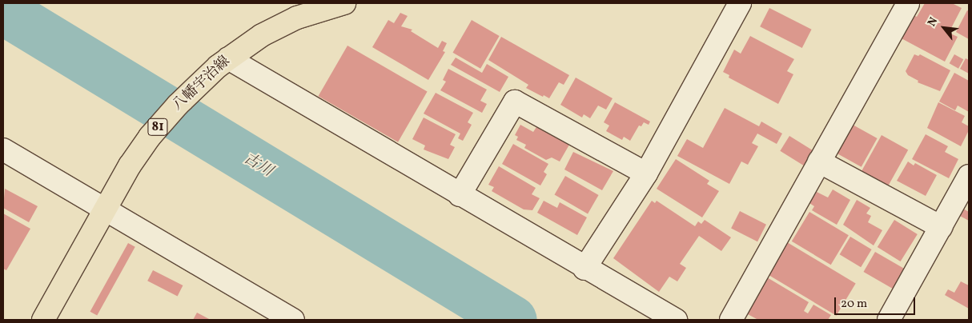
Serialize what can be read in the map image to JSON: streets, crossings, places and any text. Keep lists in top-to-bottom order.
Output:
{
  "streets": {
    "main road": ["八幡宇治線", "81"]
  },
  "water": ["古川"],
  "scale_bar": "20 m",
  "north": "top left"
}
